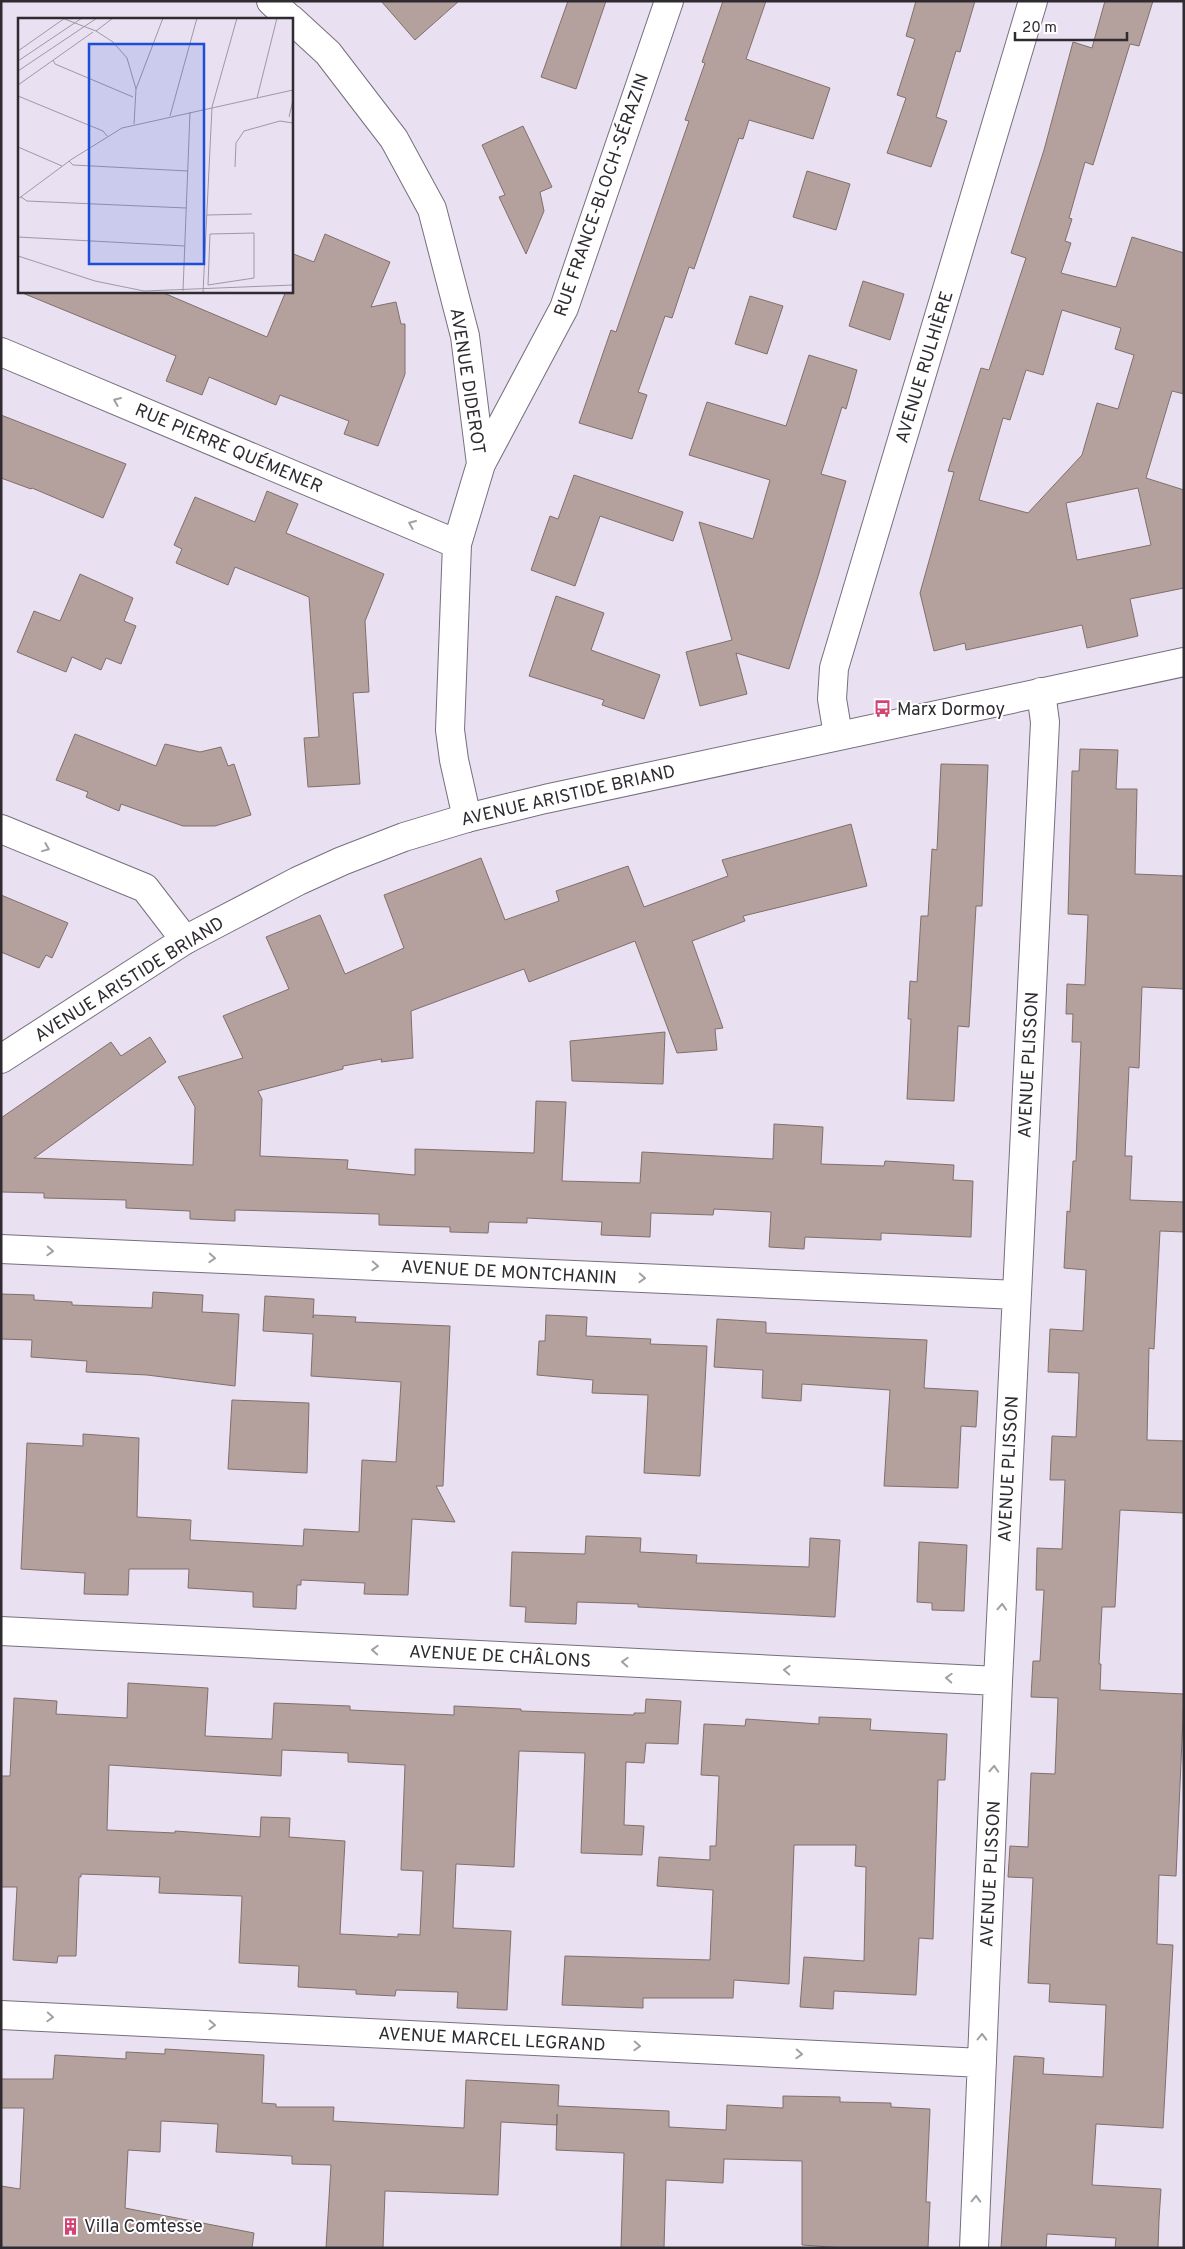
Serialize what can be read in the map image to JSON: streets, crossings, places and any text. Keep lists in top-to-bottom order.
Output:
{
  "streets": {
    "street": [
      "RUE FRANCE-BLOCH-SÉRAZIN",
      "AVENUE RULHIÈRE",
      "AVENUE DIDEROT",
      "RUE PIERRE QUÉMENER",
      "AVENUE ARISTIDE BRIAND",
      "AVENUE PLISSON",
      "AVENUE DE MONTCHANIN",
      "AVENUE DE CHÂLONS",
      "AVENUE MARCEL LEGRAND"
    ]
  },
  "crossings": [
    ["RUE FRANCE-BLOCH-SÉRAZIN", "AVENUE DIDEROT"],
    ["AVENUE RULHIÈRE", "AVENUE ARISTIDE BRIAND"],
    ["AVENUE DIDEROT", "RUE PIERRE QUÉMENER"],
    ["AVENUE DIDEROT", "AVENUE ARISTIDE BRIAND"],
    ["AVENUE ARISTIDE BRIAND", "AVENUE PLISSON"],
    ["AVENUE PLISSON", "AVENUE DE MONTCHANIN"],
    ["AVENUE PLISSON", "AVENUE DE CHÂLONS"],
    ["AVENUE PLISSON", "AVENUE MARCEL LEGRAND"]
  ],
  "one_way": [
    "RUE PIERRE QUÉMENER",
    "AVENUE PLISSON",
    "AVENUE DE MONTCHANIN",
    "AVENUE DE CHÂLONS",
    "AVENUE MARCEL LEGRAND"
  ],
  "places": {
    "bus stop": ["Marx Dormoy"],
    "building": ["Villa Comtesse"]
  },
  "scale_bar": "20 m"
}
